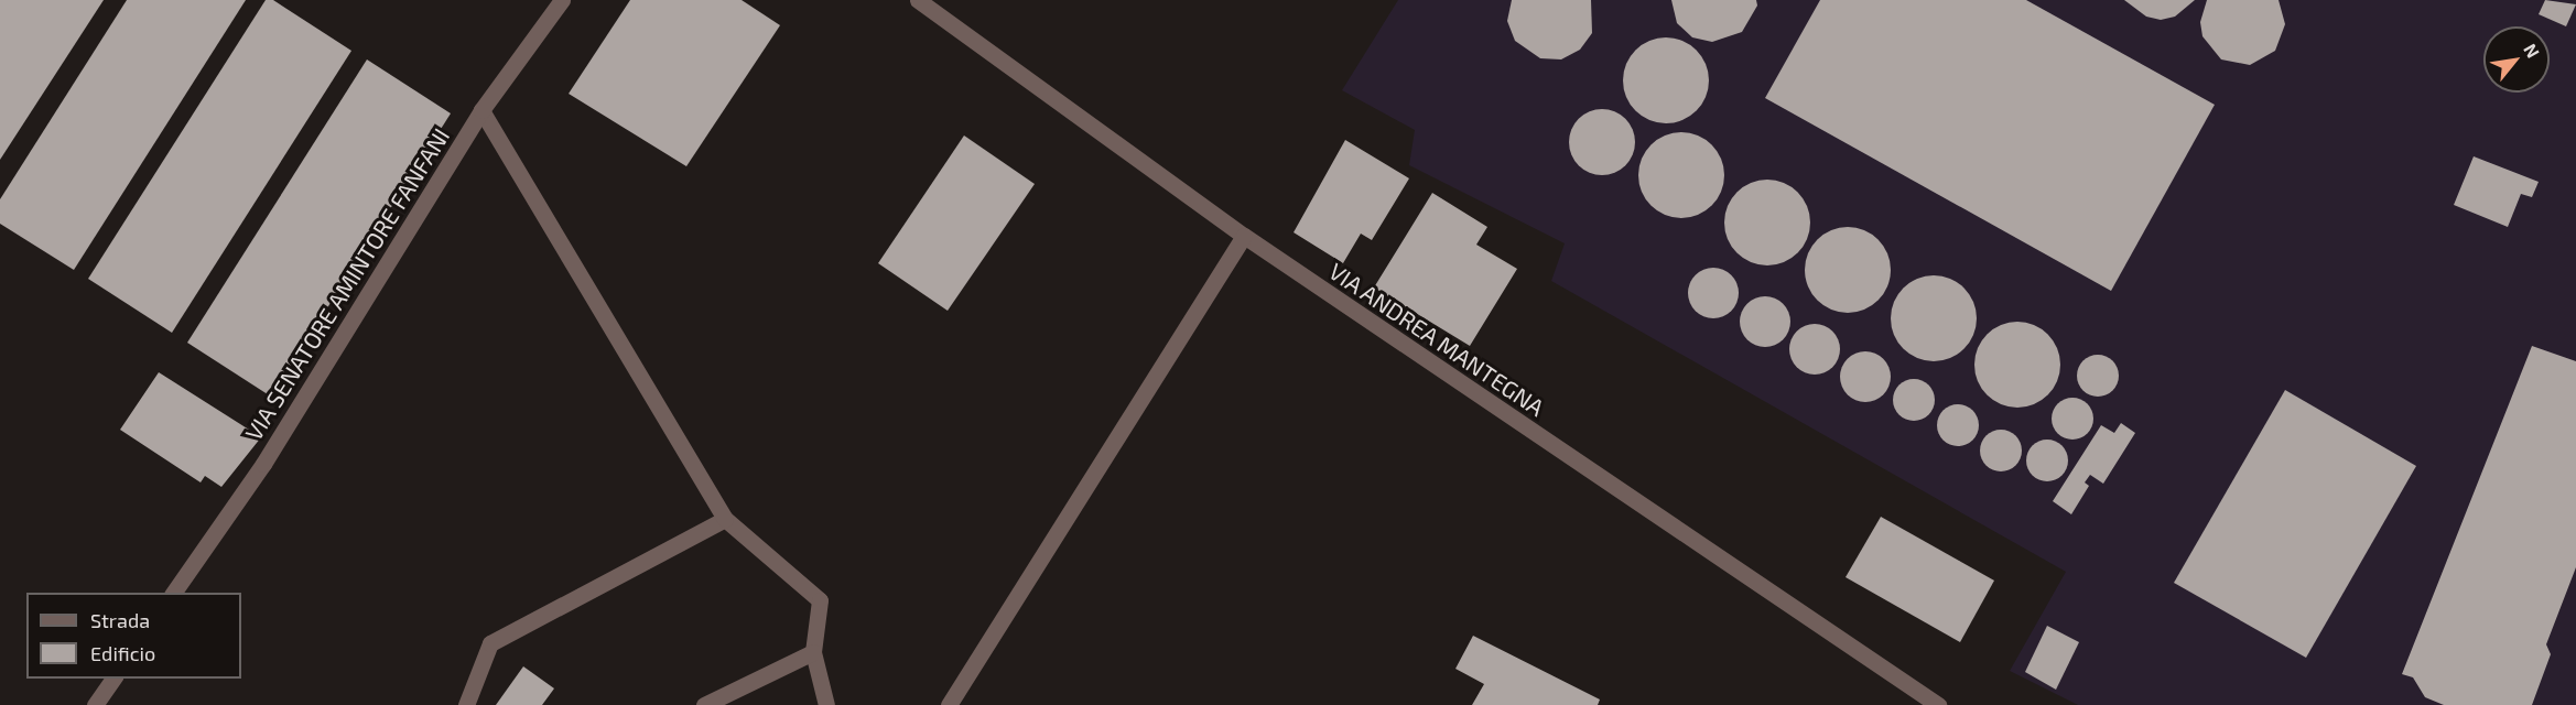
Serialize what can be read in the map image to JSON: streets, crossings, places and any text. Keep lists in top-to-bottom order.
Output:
{
  "streets": {
    "street": ["VIA SENATORE AMINTORE FANFANI", "VIA ANDREA MANTEGNA"]
  },
  "legend": ["Strada", "Edificio"],
  "north": "top right"
}
